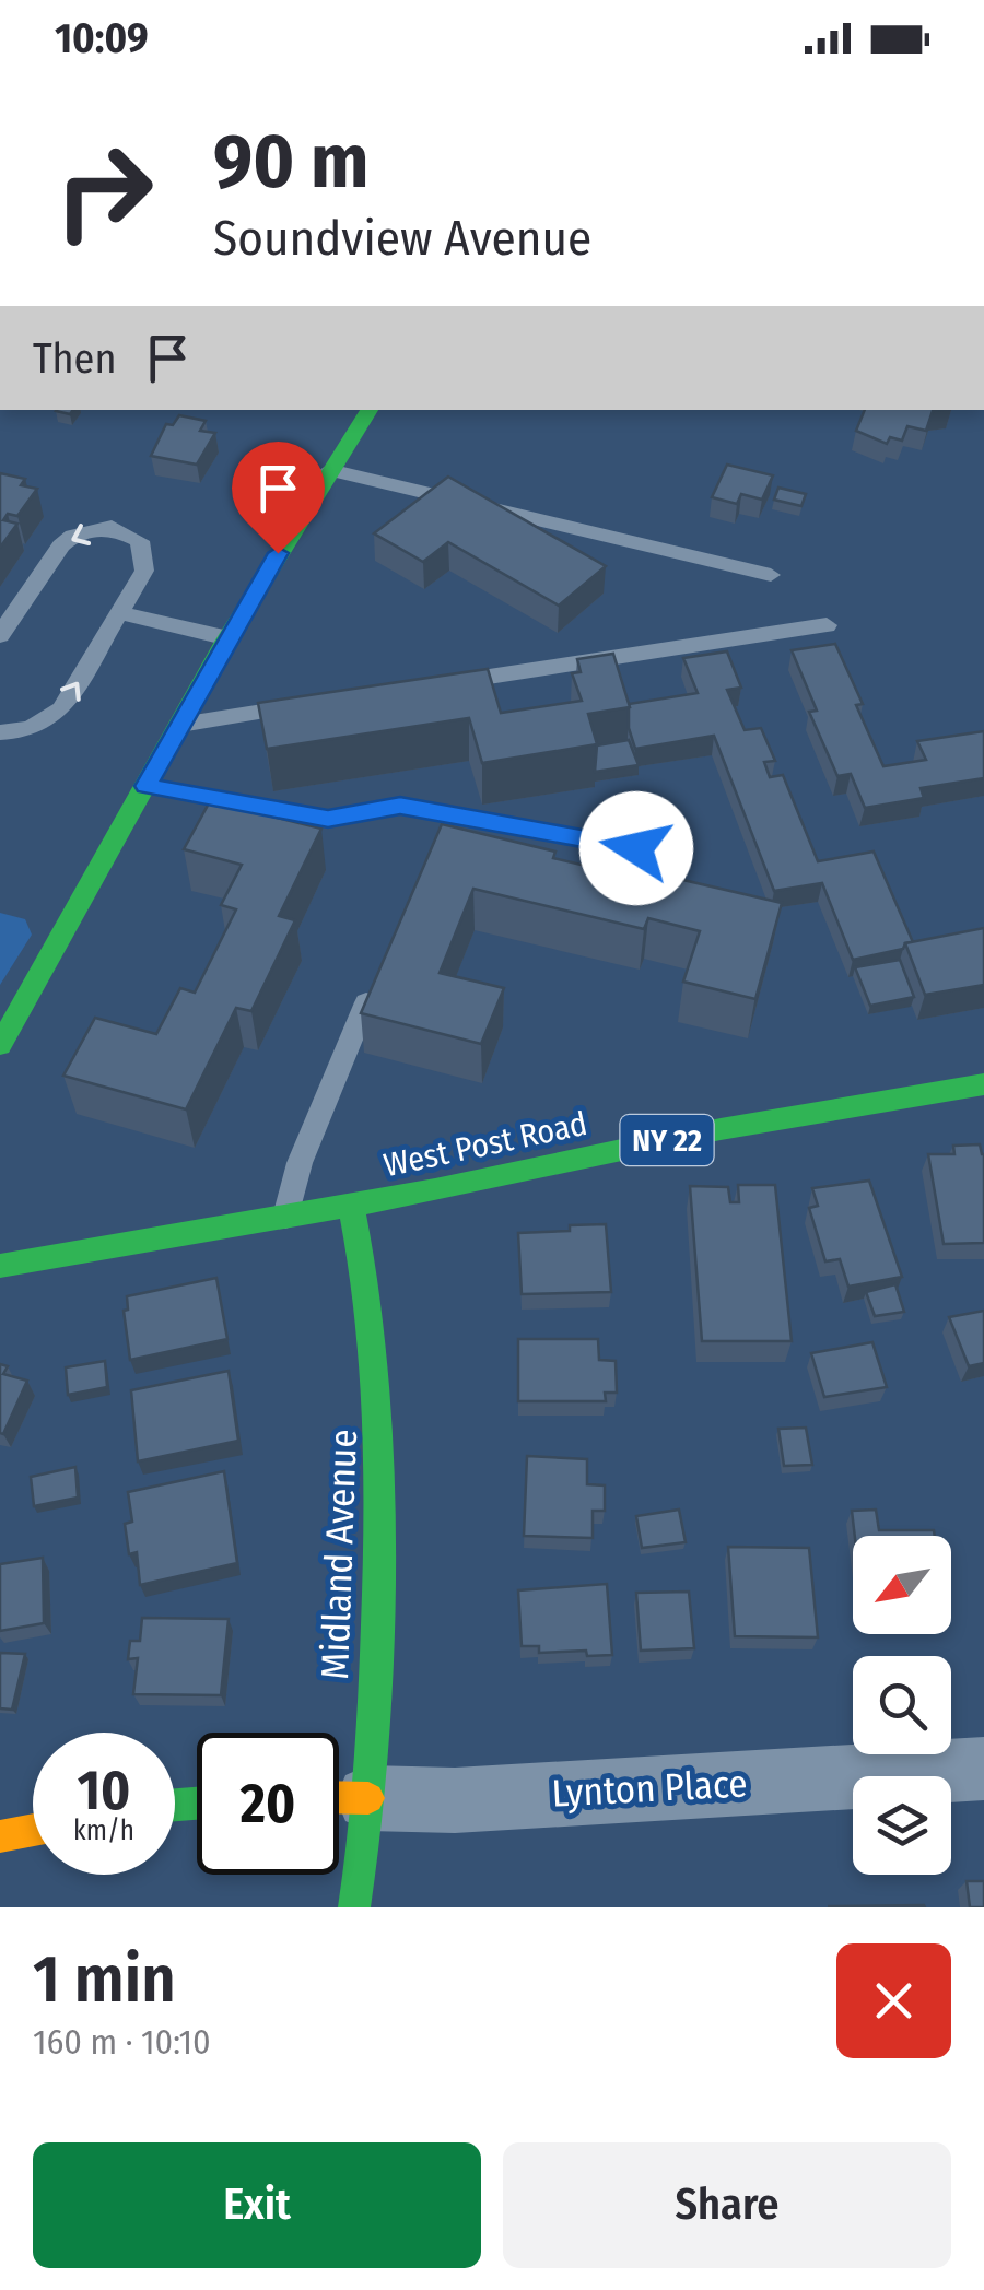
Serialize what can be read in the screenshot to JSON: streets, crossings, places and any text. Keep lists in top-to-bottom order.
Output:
{
  "streets": {
    "street": [
      "NY 22",
      "West Post Road",
      "Midland Avenue",
      "Lynton Place"
    ]
  },
  "crossings": [
    ["West Post Road", "Midland Avenue"],
    ["Midland Avenue", "Lynton Place"]
  ],
  "north": "bottom left",
  "page": {
    "status": "10:09",
    "turn": ["90 m", "Soundview Avenue"],
    "then": "Then",
    "speed": "10 km/h",
    "limit": "20",
    "heading": ["1 min", "160 m · 10:10"],
    "buttons": ["Exit", "Share"]
  }
}
